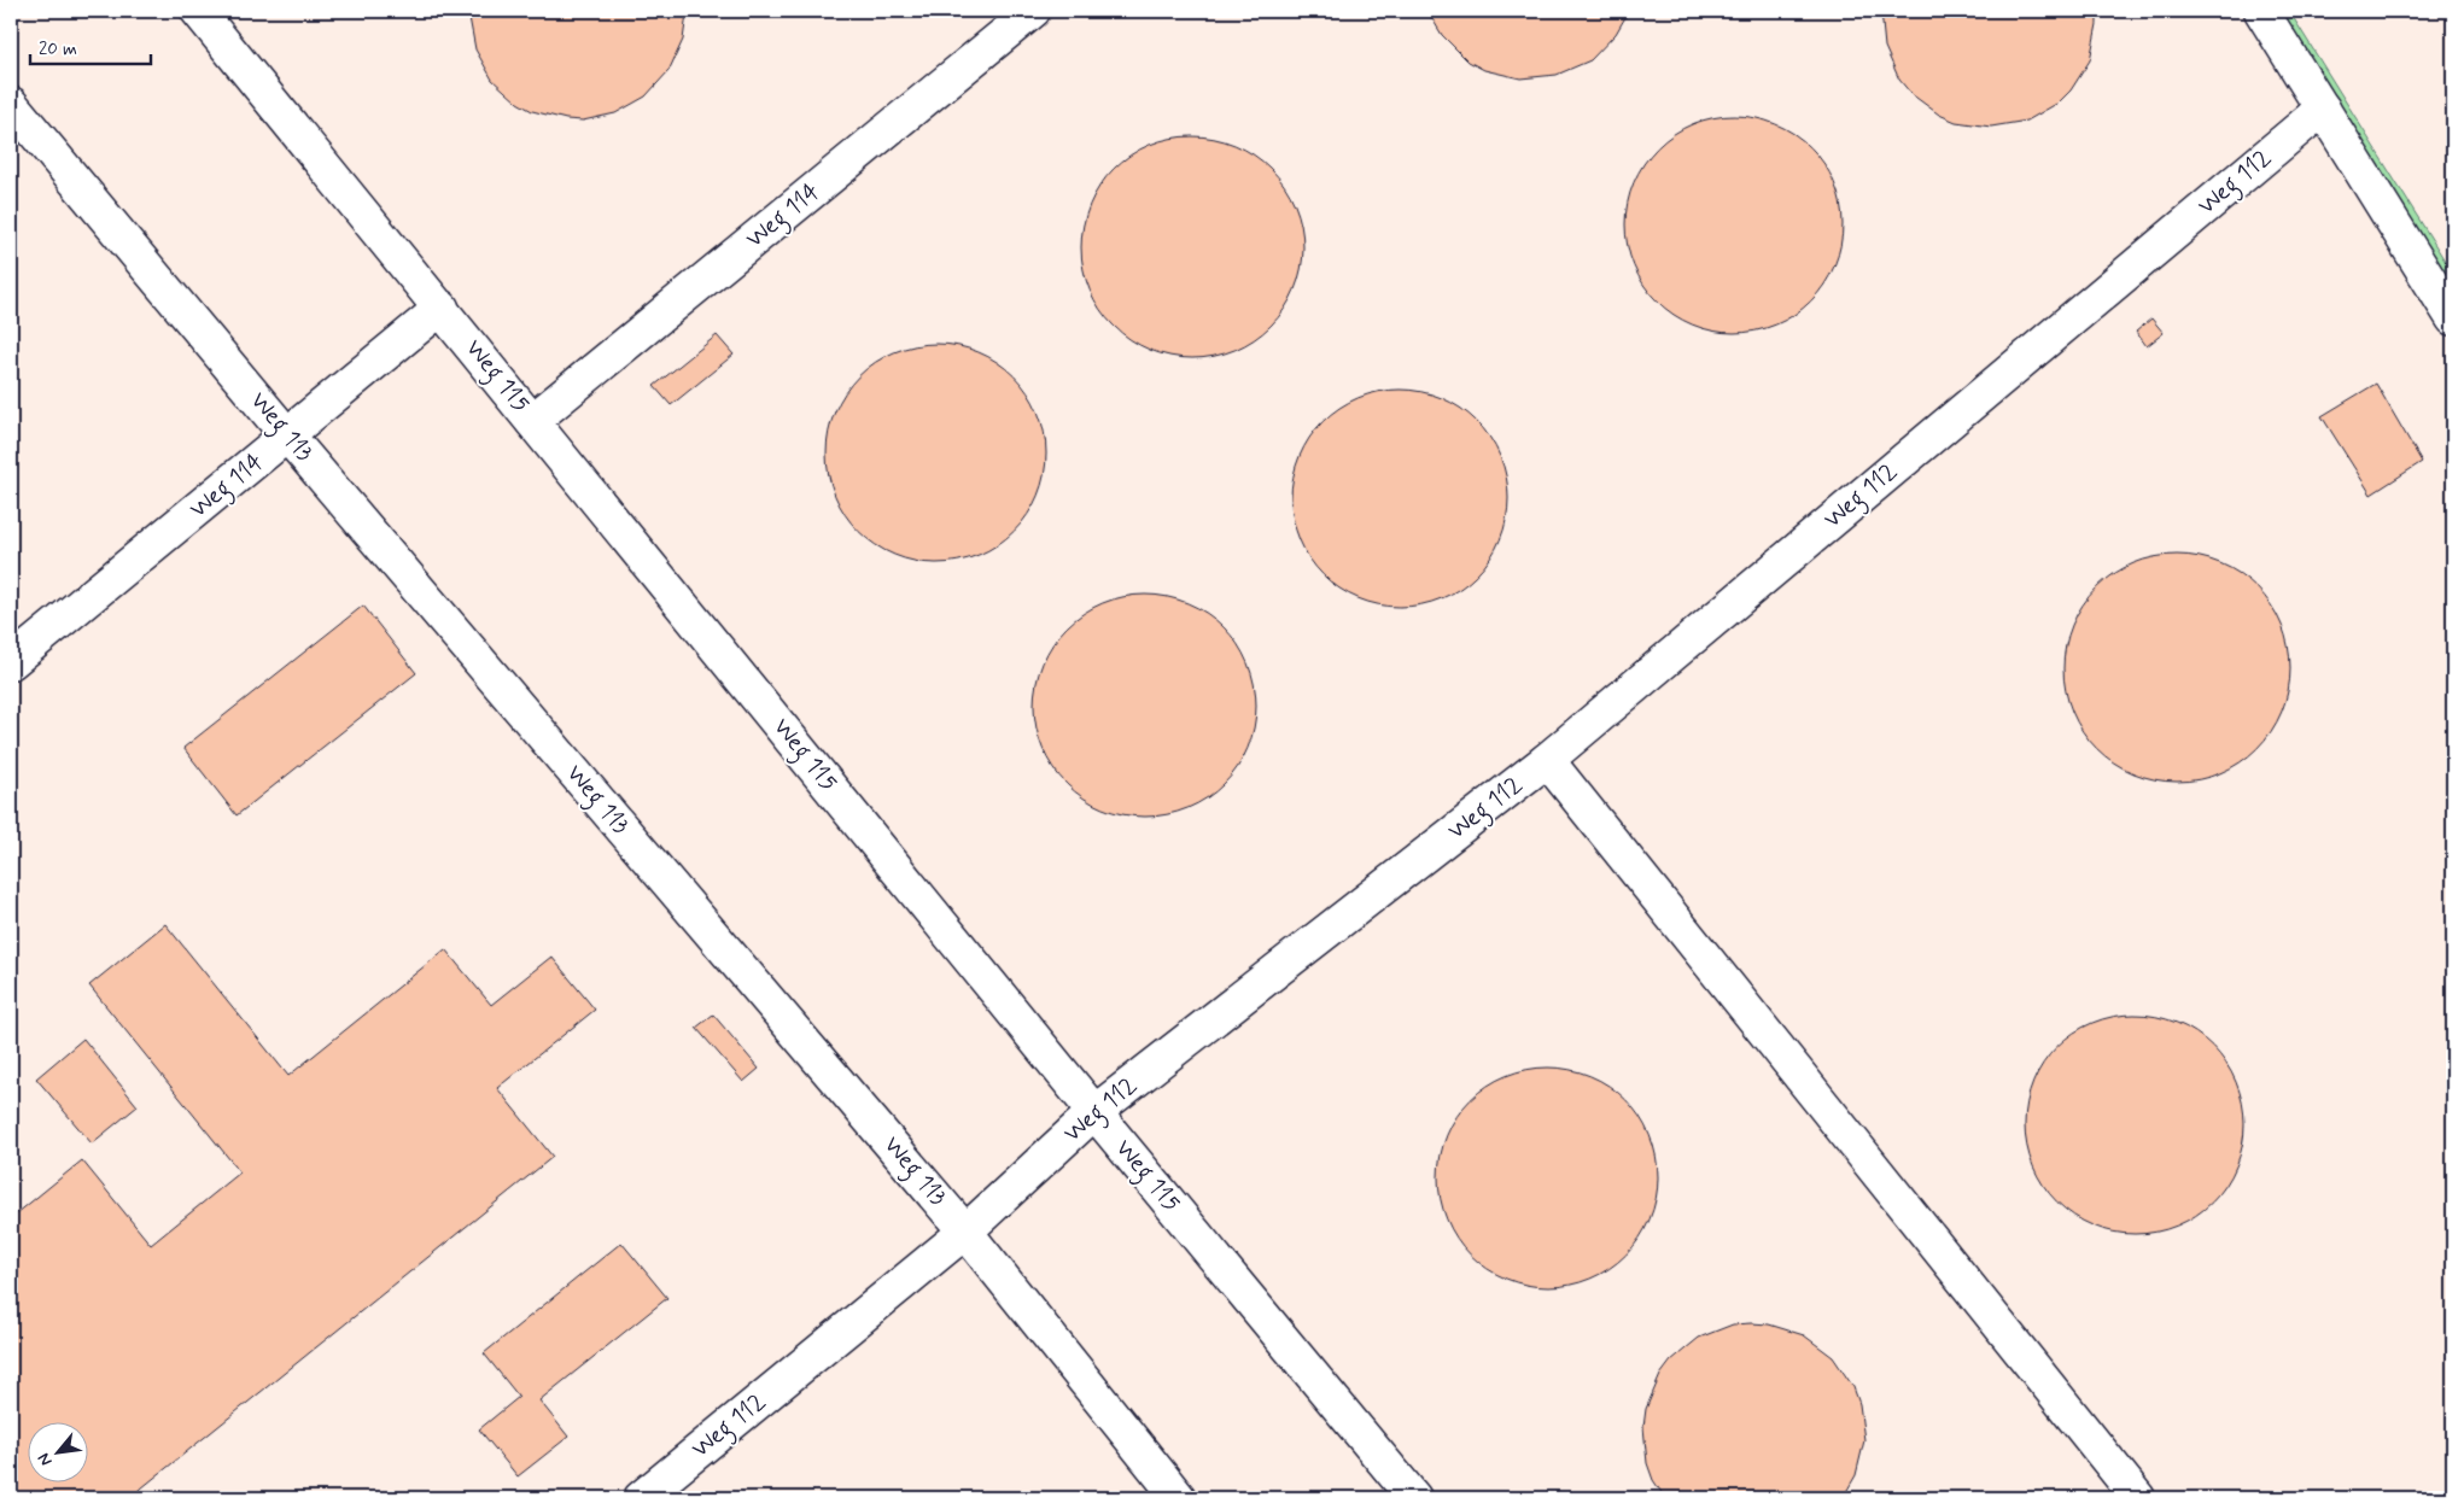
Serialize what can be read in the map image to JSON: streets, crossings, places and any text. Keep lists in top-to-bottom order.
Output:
{
  "streets": {
    "lane": [
      "Weg 112",
      "Weg 114",
      "Weg 115",
      "Weg 113"
    ]
  },
  "crossings": [
    ["Weg 112", "Weg 115"],
    ["Weg 112", "Weg 113"],
    ["Weg 114", "Weg 115"],
    ["Weg 114", "Weg 113"]
  ],
  "scale_bar": "20 m",
  "north": "bottom left"
}
